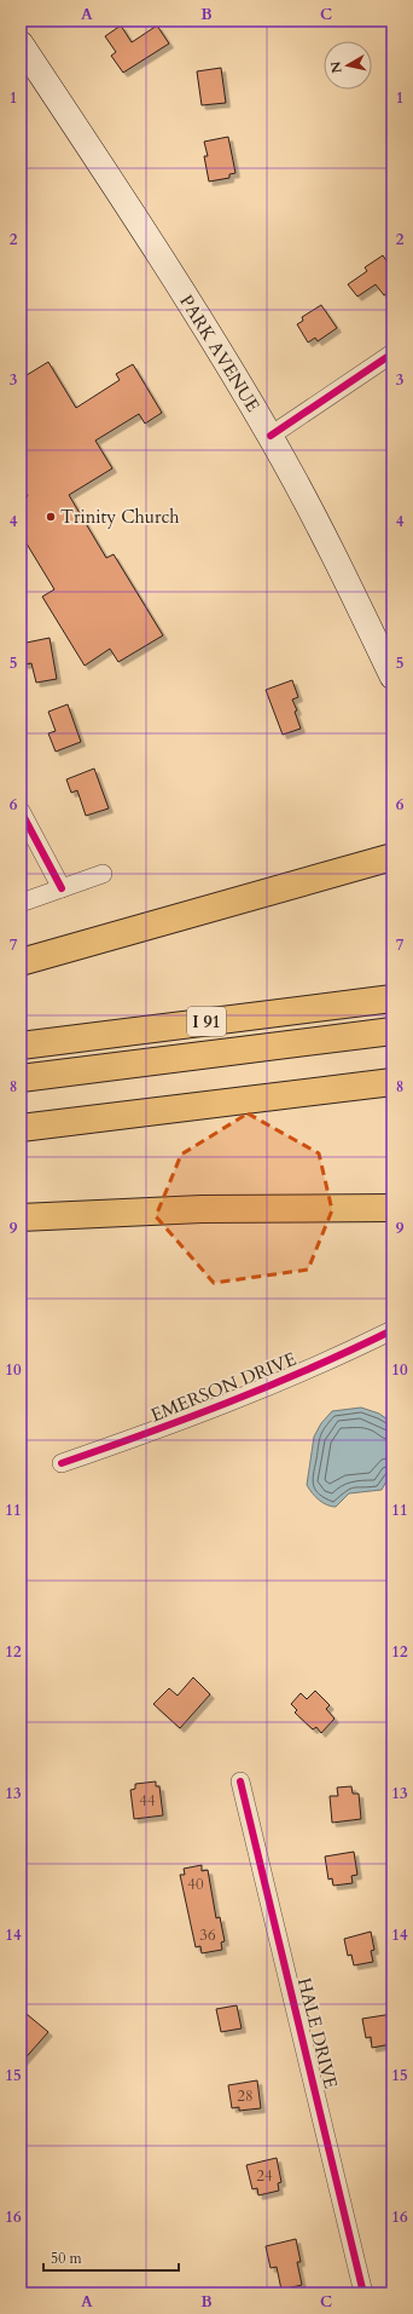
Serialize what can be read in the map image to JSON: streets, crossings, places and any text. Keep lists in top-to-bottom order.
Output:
{
  "streets": {
    "highway": ["I 91"],
    "main road": ["PARK AVENUE"],
    "street": ["EMERSON DRIVE", "HALE DRIVE"]
  },
  "places": ["Trinity Church"],
  "house_numbers": [
    "44",
    "40",
    "36",
    "28",
    "24"
  ],
  "scale_bar": "50 m",
  "north": "left",
  "grid": {
    "columns": ["A", "B", "C"],
    "rows": [
      "1",
      "2",
      "3",
      "4",
      "5",
      "6",
      "7",
      "8",
      "9",
      "10",
      "11",
      "12",
      "13",
      "14",
      "15",
      "16"
    ]
  }
}
